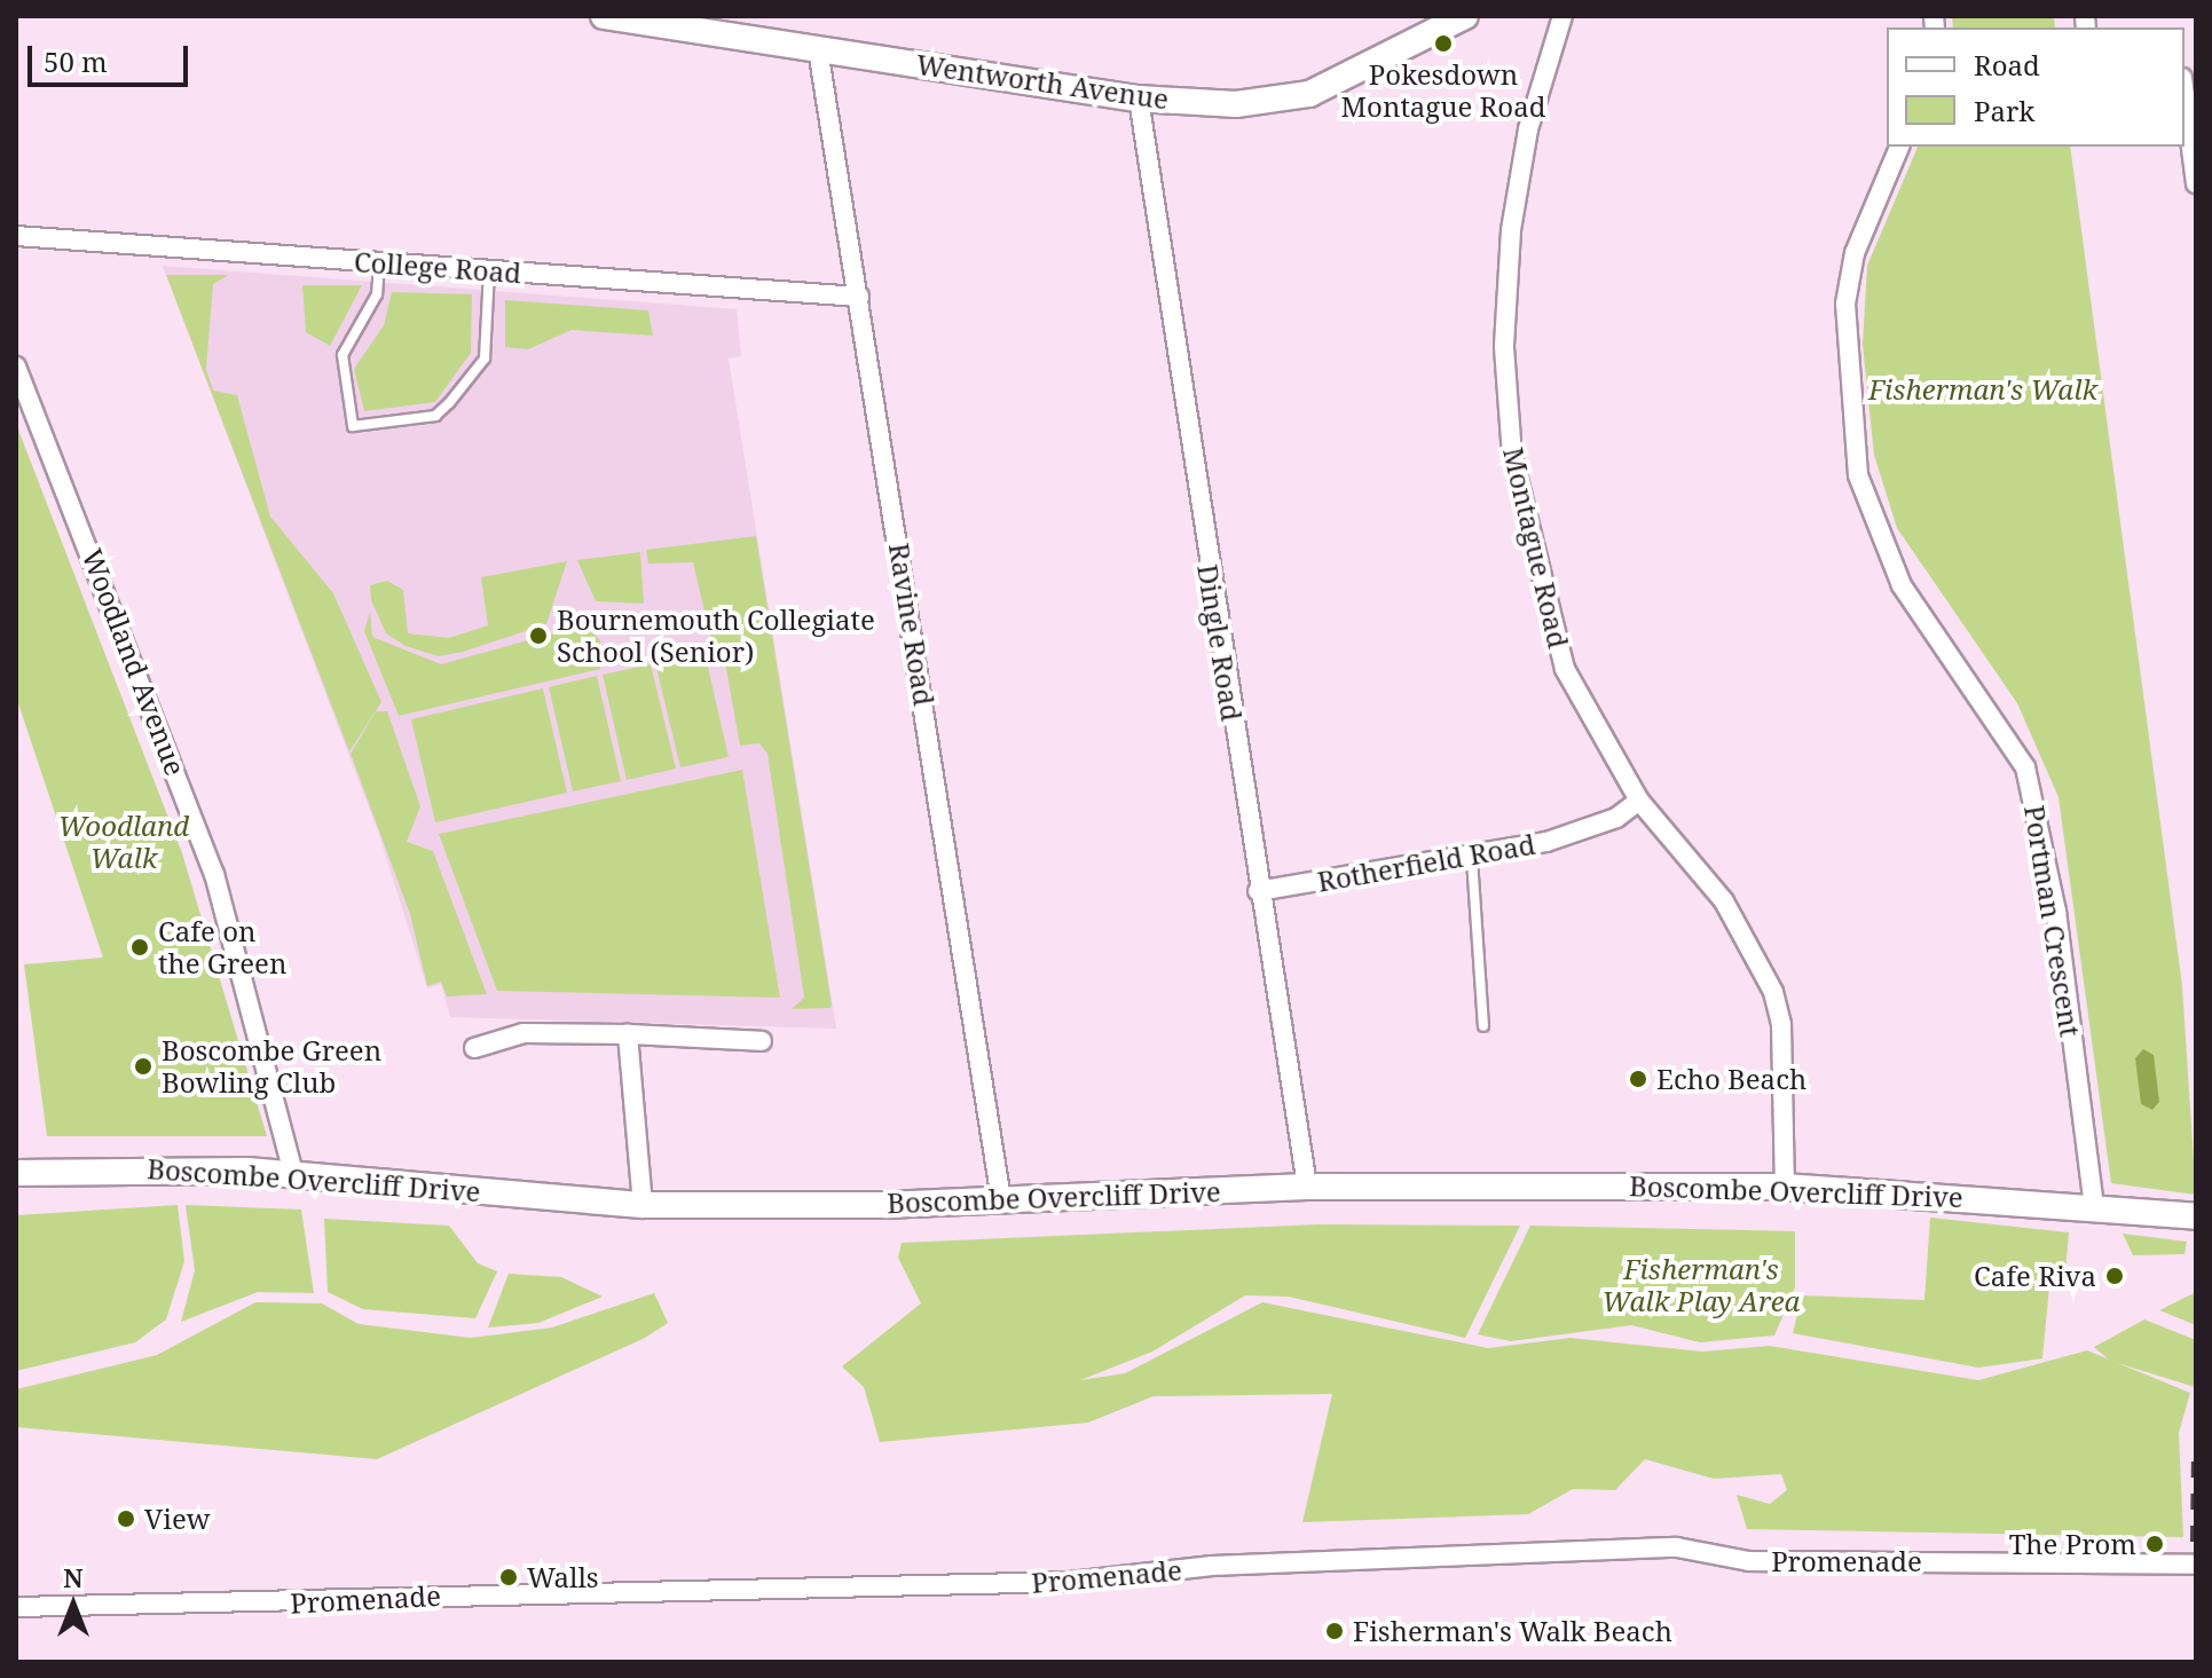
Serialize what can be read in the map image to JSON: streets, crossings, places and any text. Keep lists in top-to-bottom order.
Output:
{
  "streets": {
    "street": [
      "Wentworth Avenue",
      "College Road",
      "Montague Road",
      "Ravine Road",
      "Dingle Road",
      "Woodland Avenue",
      "Rotherfield Road",
      "Portman Crescent",
      "Boscombe Overcliff Drive",
      "Promenade"
    ]
  },
  "crossings": [
    ["Wentworth Avenue", "Ravine Road"],
    ["Wentworth Avenue", "Dingle Road"],
    ["College Road", "Ravine Road"],
    ["Montague Road", "Rotherfield Road"],
    ["Montague Road", "Boscombe Overcliff Drive"],
    ["Ravine Road", "Boscombe Overcliff Drive"],
    ["Dingle Road", "Rotherfield Road"],
    ["Dingle Road", "Boscombe Overcliff Drive"],
    ["Woodland Avenue", "Boscombe Overcliff Drive"],
    ["Portman Crescent", "Boscombe Overcliff Drive"]
  ],
  "parks": ["Fisherman's Walk", "Woodland Walk", "Fisherman's Walk Play Area"],
  "places": [
    "Pokesdown Montague Road",
    "Bournemouth Collegiate School (Senior)",
    "Cafe on the Green",
    "Boscombe Green Bowling Club",
    "Echo Beach",
    "Cafe Riva",
    "View",
    "The Prom",
    "Walls",
    "Fisherman's Walk Beach"
  ],
  "legend": ["Road", "Park"],
  "scale_bar": "50 m",
  "north": "top"
}
